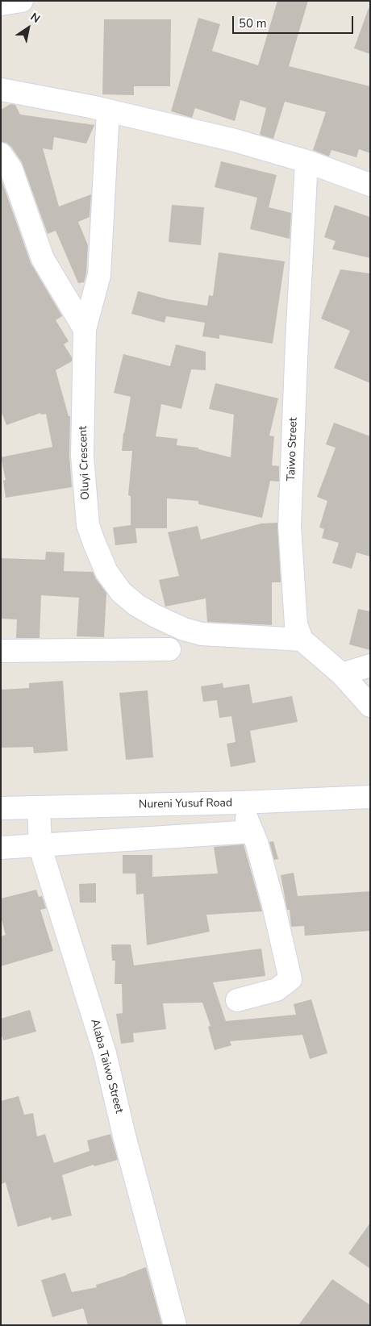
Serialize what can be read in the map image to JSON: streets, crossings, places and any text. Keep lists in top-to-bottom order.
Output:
{
  "streets": {
    "street": [
      "Taiwo Street",
      "Oluyi Crescent",
      "Nureni Yusuf Road",
      "Alaba Taiwo Street"
    ]
  },
  "crossings": [
    ["Taiwo Street", "Oluyi Crescent"],
    ["Nureni Yusuf Road", "Alaba Taiwo Street"]
  ],
  "scale_bar": "50 m",
  "north": "top right"
}
